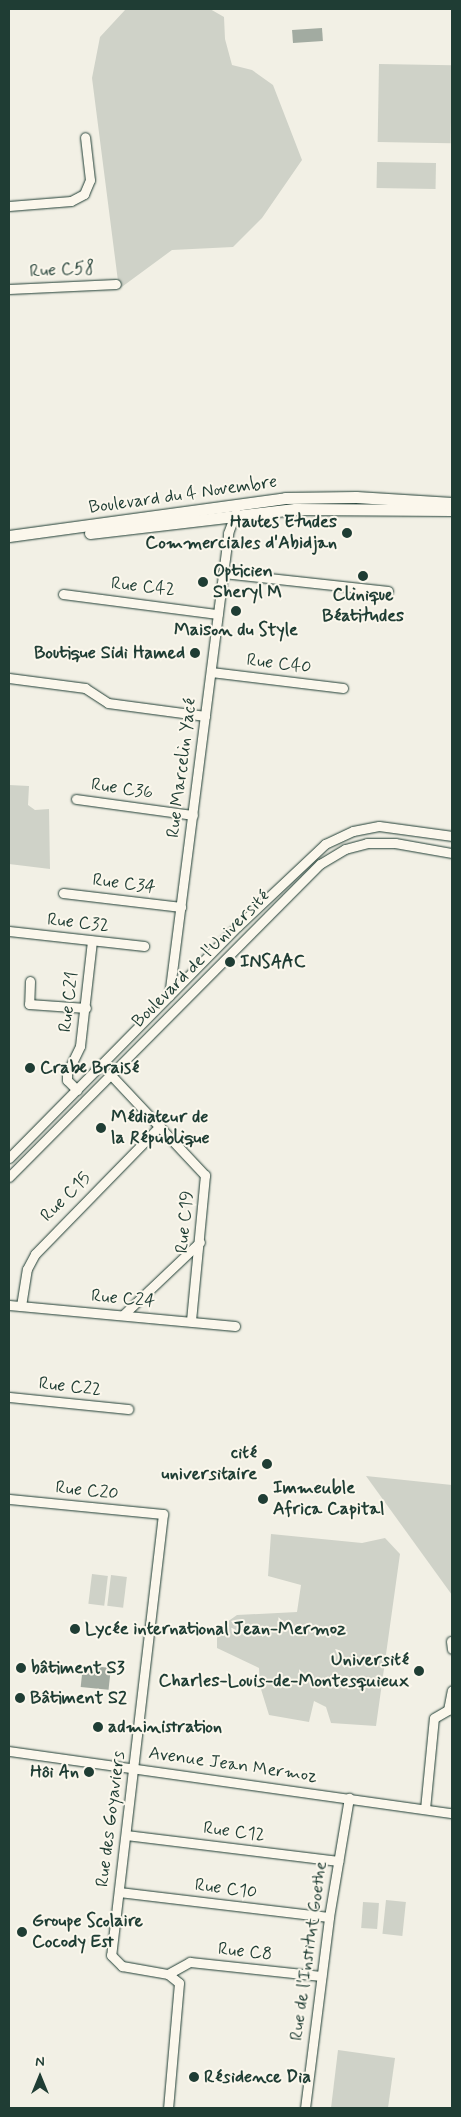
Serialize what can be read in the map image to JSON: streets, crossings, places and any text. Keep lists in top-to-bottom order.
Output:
{
  "streets": {
    "main road": ["Boulevard du 4 Novembre"],
    "street": [
      "Rue C58",
      "Rue C42",
      "Rue C40",
      "Rue Marcelin Yacé",
      "Rue C36",
      "Rue C34",
      "Rue C32",
      "Boulevard de l'Université",
      "Rue C21",
      "Rue C15",
      "Rue C19",
      "Rue C24",
      "Rue C22",
      "Rue C20",
      "Avenue Jean Mermoz",
      "Rue des Goyaviers",
      "Rue C12",
      "Rue C10",
      "Rue de l'Institut Goethe",
      "Rue C8"
    ]
  },
  "crossings": [
    ["Boulevard du 4 Novembre", "Rue Marcelin Yacé"],
    ["Rue C42", "Rue Marcelin Yacé"],
    ["Rue C40", "Rue Marcelin Yacé"],
    ["Rue Marcelin Yacé", "Rue C36"],
    ["Rue Marcelin Yacé", "Rue C34"],
    ["Rue Marcelin Yacé", "Boulevard de l'Université"],
    ["Rue C32", "Rue C21"],
    ["Boulevard de l'Université", "Rue C21"],
    ["Boulevard de l'Université", "Rue C19"],
    ["Rue C15", "Rue C19"],
    ["Rue C15", "Rue C24"],
    ["Rue C19", "Rue C24"],
    ["Rue C20", "Rue des Goyaviers"],
    ["Avenue Jean Mermoz", "Rue des Goyaviers"],
    ["Avenue Jean Mermoz", "Rue de l'Institut Goethe"],
    ["Rue des Goyaviers", "Rue C12"],
    ["Rue des Goyaviers", "Rue C10"],
    ["Rue des Goyaviers", "Rue C8"],
    ["Rue C12", "Rue de l'Institut Goethe"],
    ["Rue C10", "Rue de l'Institut Goethe"],
    ["Rue de l'Institut Goethe", "Rue C8"]
  ],
  "places": [
    "Hautes Etudes Commerciales d'Abidjan",
    "Clinique Béatitudes",
    "Opticien Sheryl M",
    "Maison du Style",
    "Boutique Sidi Hamed",
    "INSAAC",
    "Crabe Braisé",
    "Médiateur de la République",
    "cité universitaire",
    "Immeuble Africa Capital",
    "Lycée international Jean-Mermoz",
    "bâtiment S3",
    "Université Charles-Louis-de-Montesquieux",
    "Bâtiment S2",
    "administration",
    "Hôi An",
    "Groupe Scolaire Cocody Est",
    "Résidence Dia"
  ],
  "north": "top"
}
